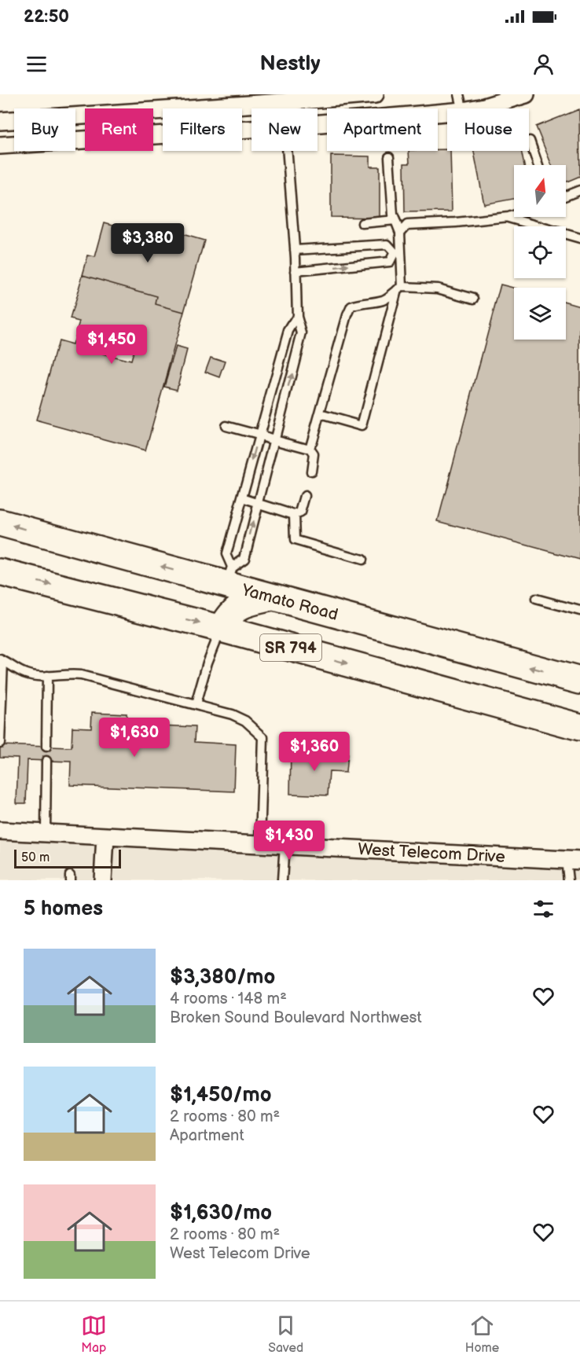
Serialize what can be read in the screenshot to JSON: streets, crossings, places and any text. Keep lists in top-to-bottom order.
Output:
{
  "streets": {
    "main road": ["Yamato Road", "SR 794"],
    "street": ["West Telecom Drive"]
  },
  "scale_bar": "50 m",
  "north": "top",
  "page": {
    "status": "22:50",
    "header": "Nestly",
    "chip": [
      "Buy",
      "Rent",
      "Filters",
      "New",
      "Apartment",
      "House"
    ],
    "price": [
      "$3,380",
      "$1,450",
      "$1,630",
      "$1,360",
      "$1,430"
    ],
    "scale": "50 m",
    "heading": "5 homes",
    "list": [
      {
        "name": "$3,380/mo",
        "note": "4 rooms · 148 m² · Broken Sound Boulevard Northwest"
      },
      {
        "name": "$1,450/mo",
        "note": "2 rooms · 80 m² · Apartment"
      },
      {
        "name": "$1,630/mo",
        "note": "2 rooms · 80 m² · West Telecom Drive"
      }
    ],
    "tabs": ["Map", "Saved", "Home"]
  }
}
